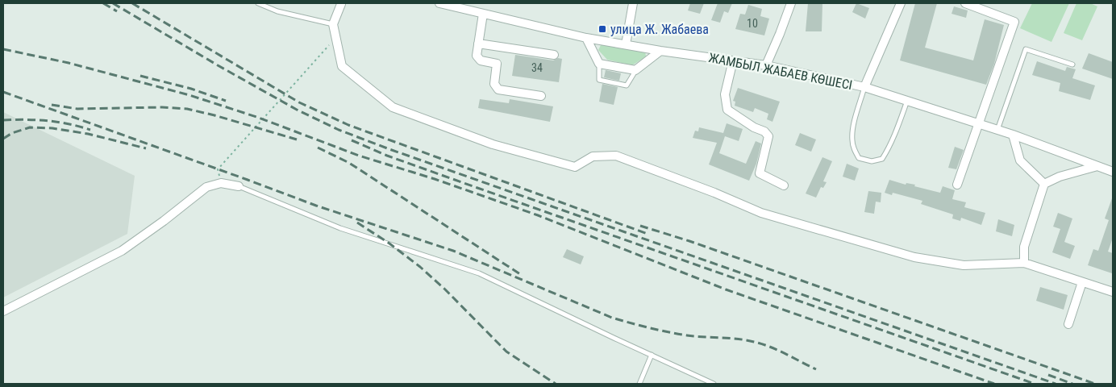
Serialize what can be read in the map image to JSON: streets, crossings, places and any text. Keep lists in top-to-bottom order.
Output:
{
  "streets": {
    "street": ["ЖАМБЫЛ ЖАБАЕВ КӨШЕСІ"]
  },
  "places": {
    "transit": ["улица Ж. Жабаева"]
  },
  "house_numbers": ["10", "34"]
}
